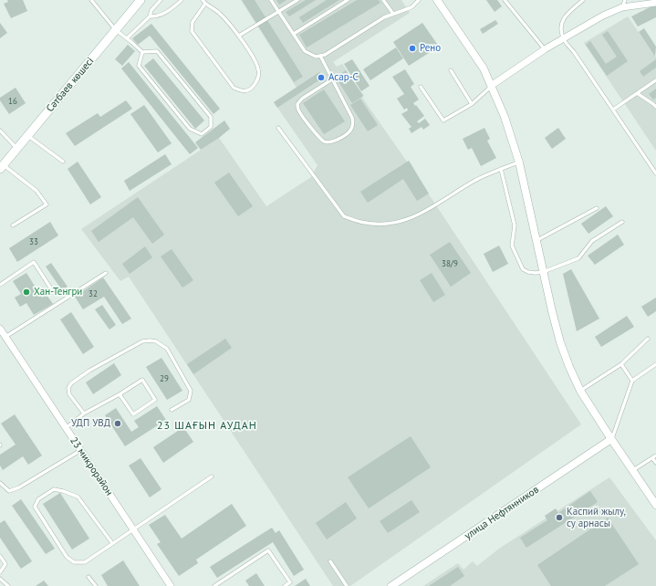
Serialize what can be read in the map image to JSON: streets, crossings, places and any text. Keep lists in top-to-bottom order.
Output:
{
  "streets": {
    "main road": ["Сәтбаев көшесі"],
    "street": ["23 микрорайон", "улица Нефтянников"]
  },
  "districts": ["23 ШАҒЫН АУДАН"],
  "places": [
    "Рено",
    "Асар-С",
    "Хан-Тенгри",
    "УДП УВД",
    "Каспий жылу, су арнасы"
  ],
  "house_numbers": [
    "16",
    "33",
    "38/9",
    "32",
    "29"
  ]
}
